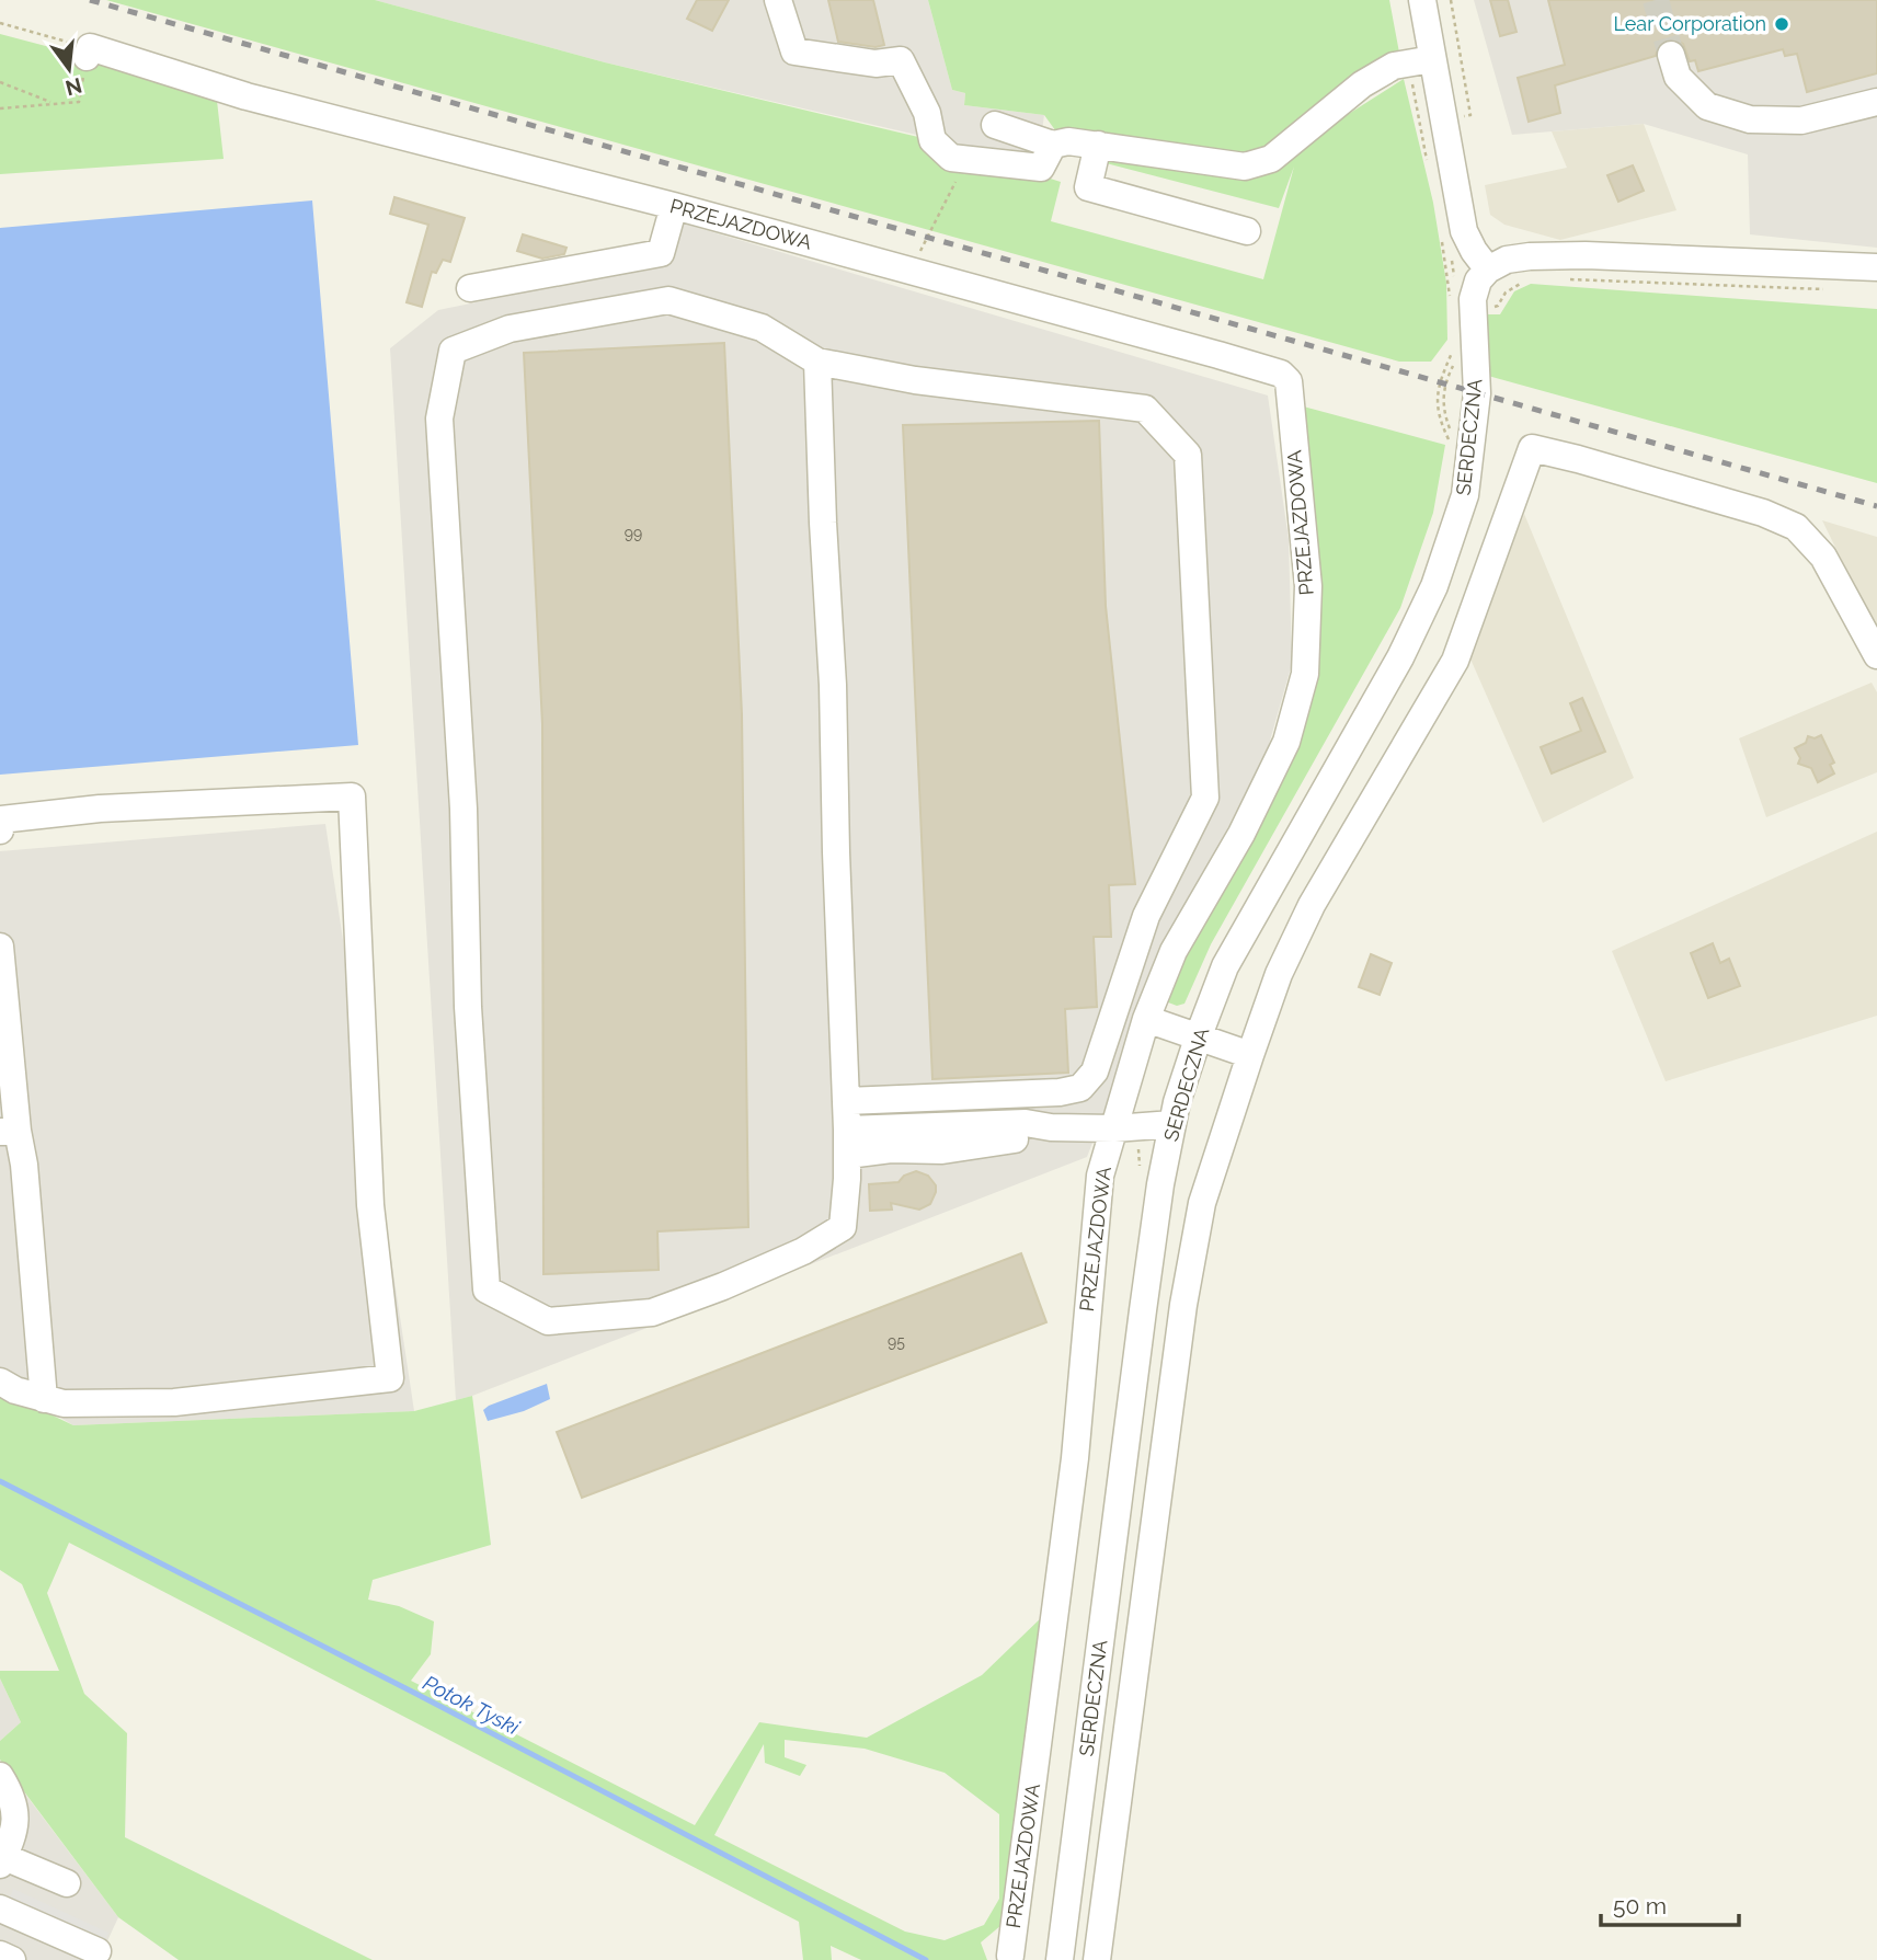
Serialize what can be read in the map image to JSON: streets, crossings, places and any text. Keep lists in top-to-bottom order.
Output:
{
  "streets": {
    "street": ["PRZEJAZDOWA", "SERDECZNA"]
  },
  "water": ["Potok Tyski"],
  "places": ["Lear Corporation"],
  "house_numbers": ["99", "95"],
  "scale_bar": "50 m",
  "north": "bottom"
}
